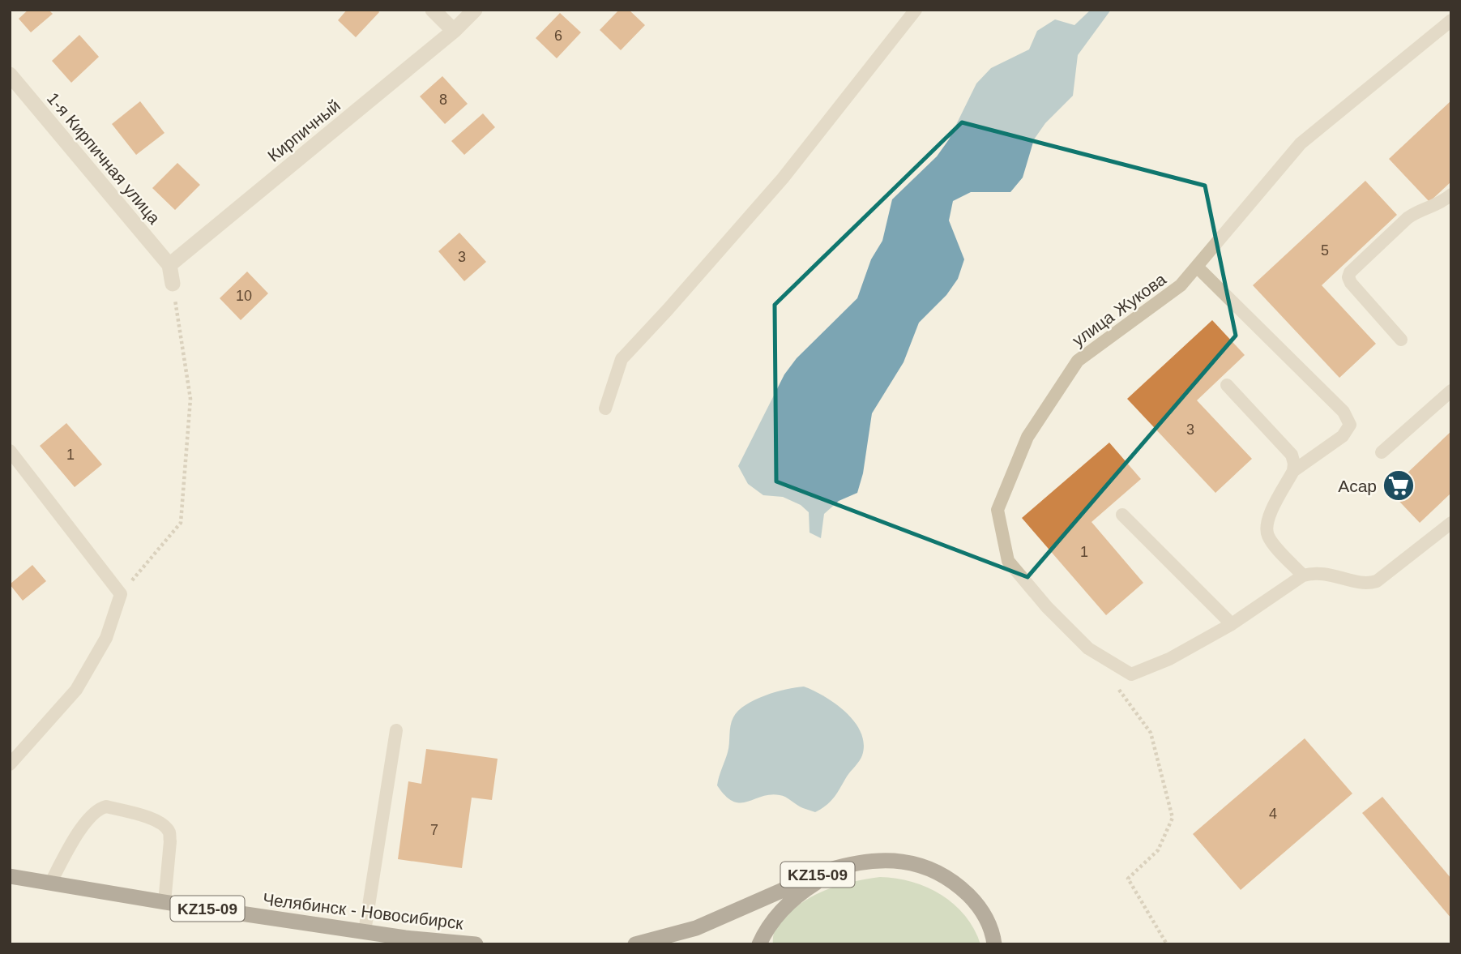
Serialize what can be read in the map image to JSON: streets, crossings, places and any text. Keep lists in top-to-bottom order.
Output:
{
  "streets": {
    "highway": ["KZ15-09", "Челябинск - Новосибирск"],
    "street": ["Кирпичный", "1-я Кирпичная улица"],
    "lane": ["улица Жукова"]
  },
  "crossings": [
    ["Кирпичный", "1-я Кирпичная улица"],
    ["KZ15-09", "Челябинск - Новосибирск"]
  ],
  "places": {
    "supermarket": ["Асар"]
  },
  "house_numbers": [
    "6",
    "8",
    "5",
    "3",
    "10",
    "3",
    "1",
    "1",
    "4",
    "7"
  ]
}
